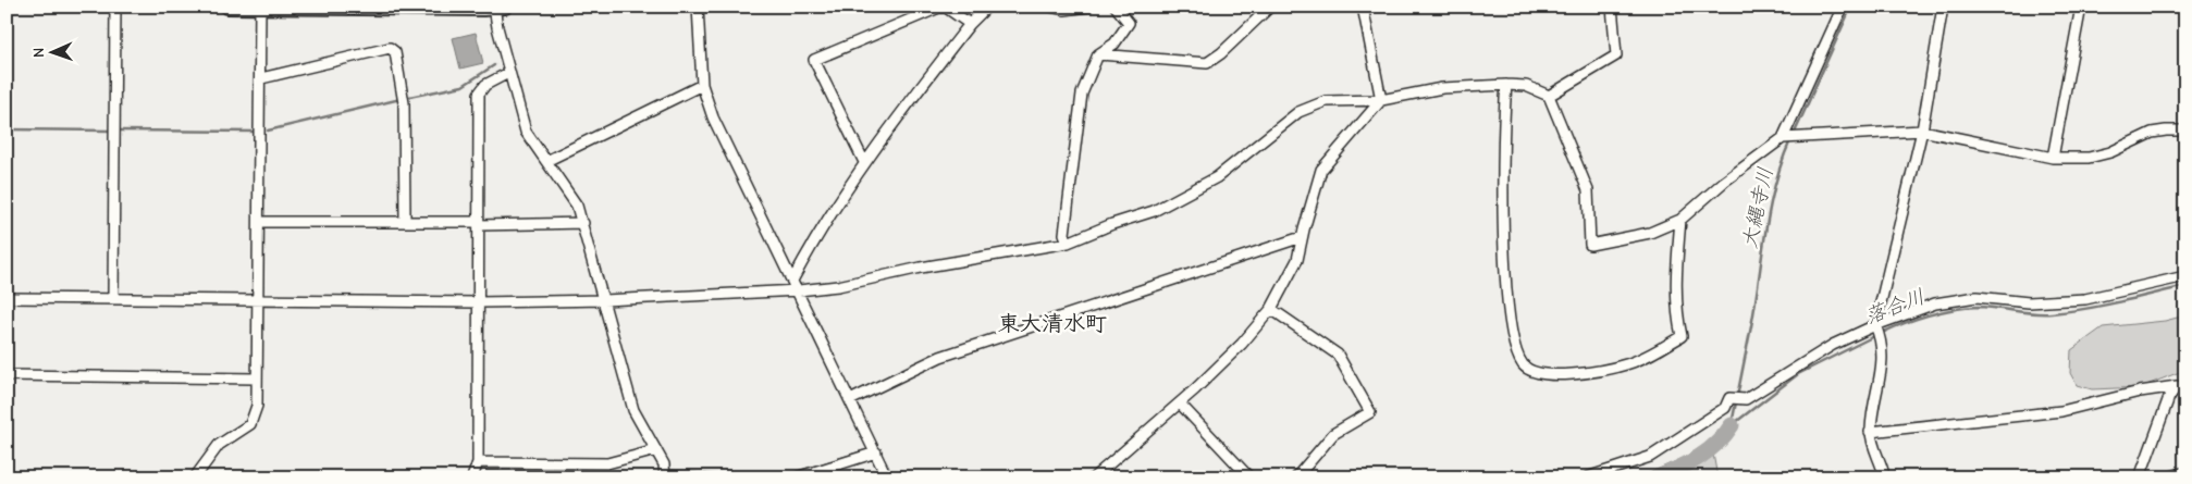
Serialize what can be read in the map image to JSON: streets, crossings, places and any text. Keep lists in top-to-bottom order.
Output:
{
  "districts": ["東大清水町"],
  "water": ["大縄寺川", "落合川"],
  "north": "left"
}
